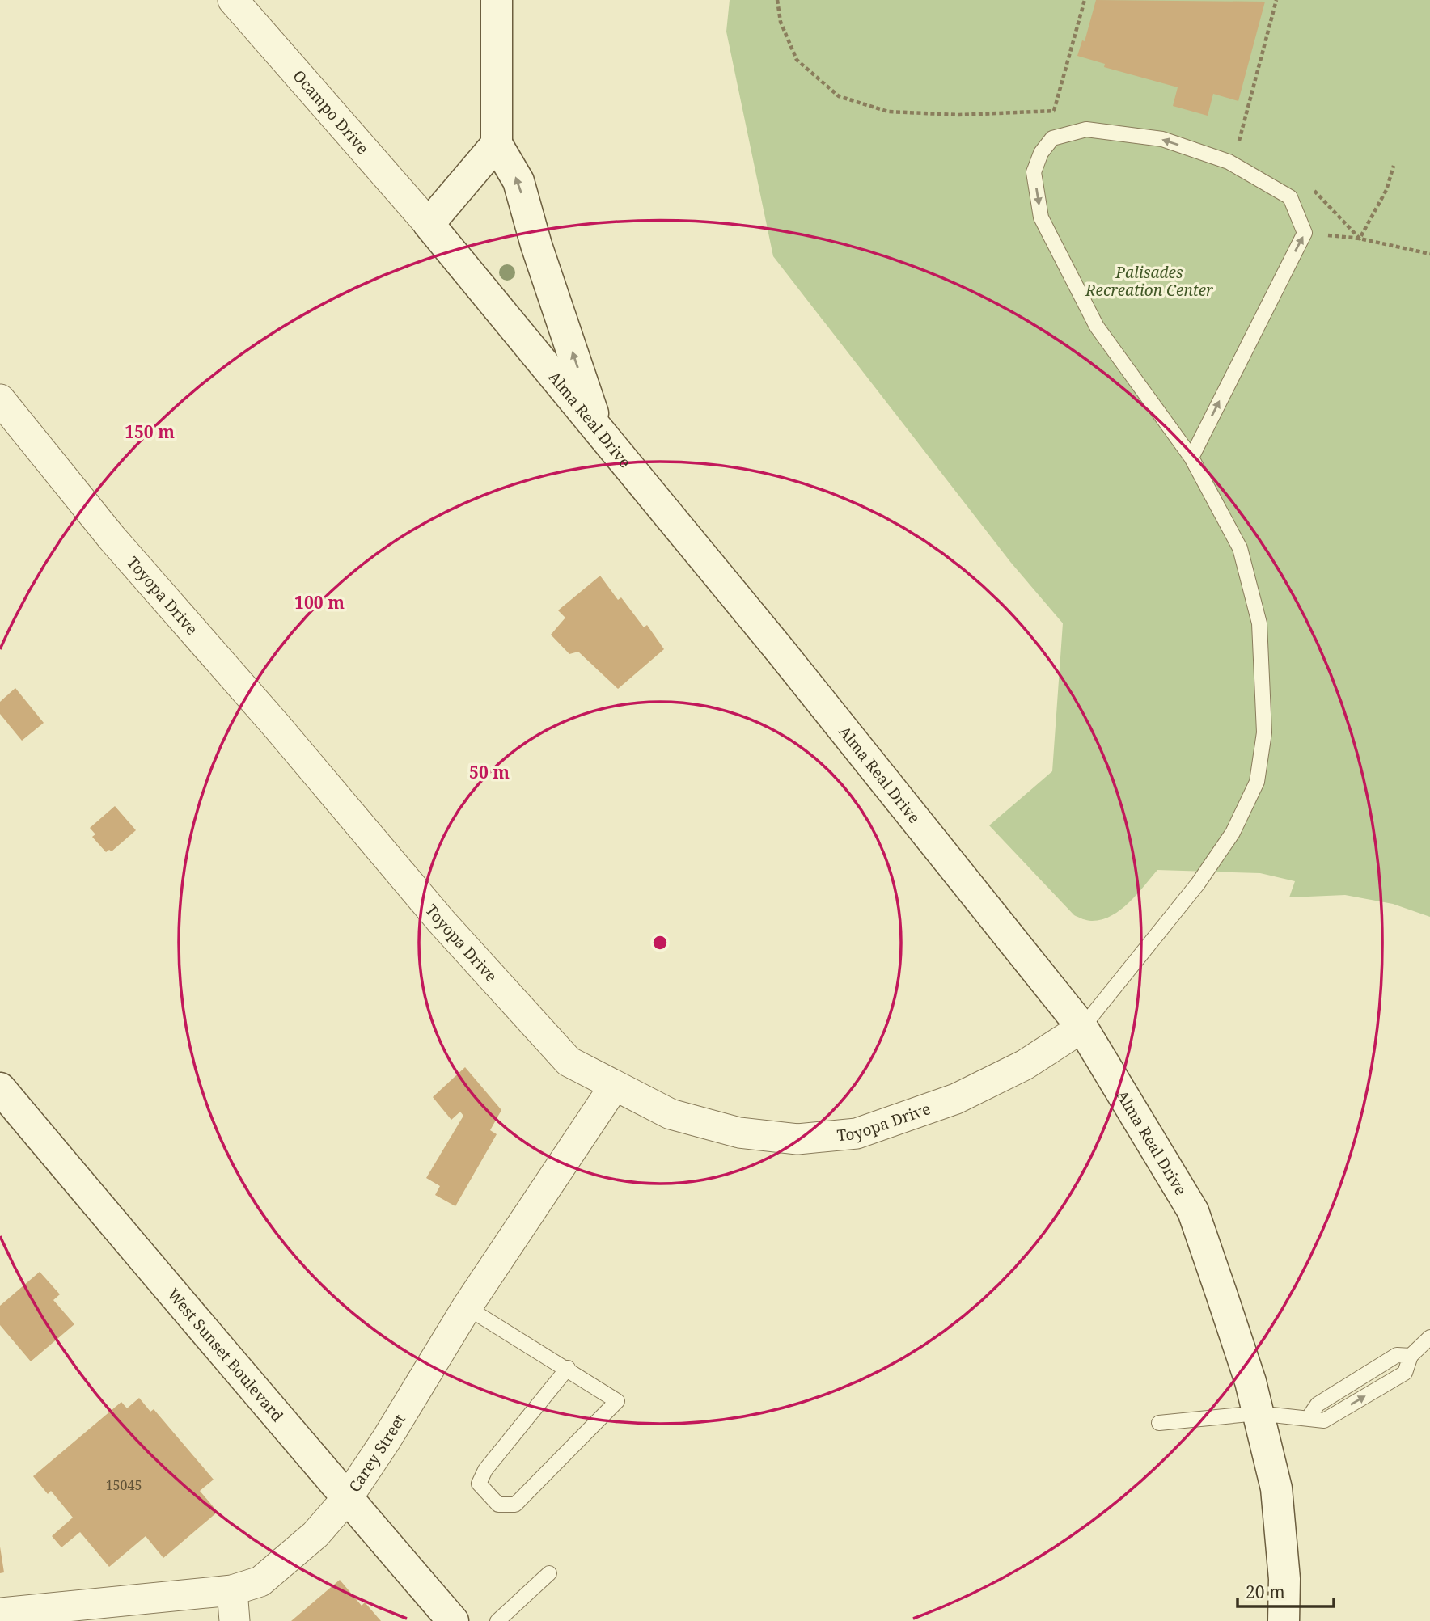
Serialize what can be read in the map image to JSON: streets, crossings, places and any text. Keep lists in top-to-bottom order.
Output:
{
  "streets": {
    "street": [
      "Ocampo Drive",
      "Alma Real Drive",
      "Toyopa Drive",
      "West Sunset Boulevard",
      "Carey Street"
    ]
  },
  "crossings": [
    ["Ocampo Drive", "Alma Real Drive"],
    ["Alma Real Drive", "Toyopa Drive"],
    ["Toyopa Drive", "Carey Street"],
    ["West Sunset Boulevard", "Carey Street"]
  ],
  "parks": ["Palisades Recreation Center"],
  "house_numbers": ["15045"],
  "scale_bar": "20 m",
  "rings": ["150 m", "100 m", "50 m"]
}
